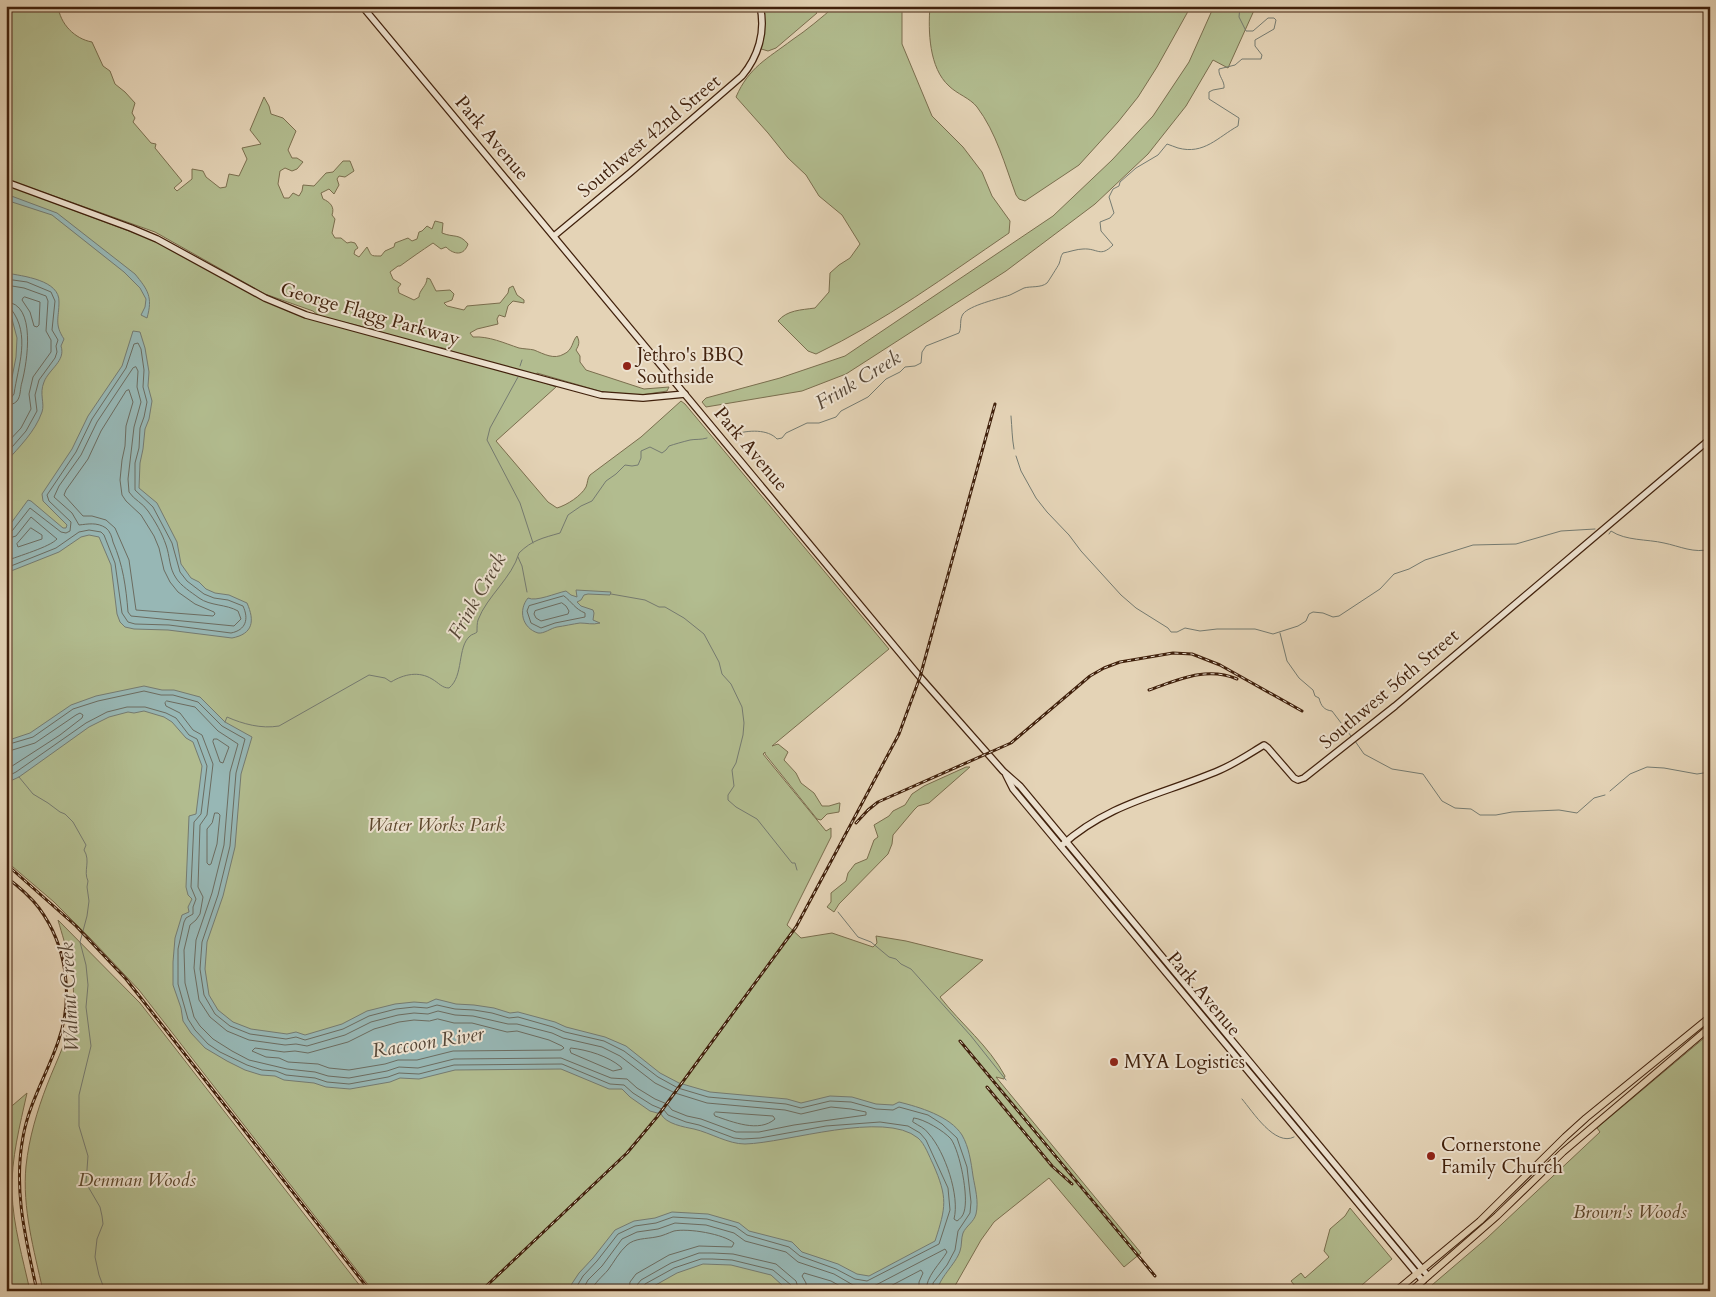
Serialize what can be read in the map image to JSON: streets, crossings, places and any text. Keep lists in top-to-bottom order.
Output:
{
  "streets": {
    "main road": [
      "Southwest 42nd Street",
      "Park Avenue",
      "George Flagg Parkway",
      "Southwest 56th Street"
    ]
  },
  "crossings": [
    ["Southwest 42nd Street", "Park Avenue"],
    ["Park Avenue", "George Flagg Parkway"],
    ["Park Avenue", "Southwest 56th Street"]
  ],
  "water": ["Frink Creek", "Walnut Creek", "Raccoon River"],
  "parks": ["Water Works Park", "Denman Woods", "Brown's Woods"],
  "places": ["Jethro's BBQ Southside", "MYA Logistics", "Cornerstone Family Church"]
}
